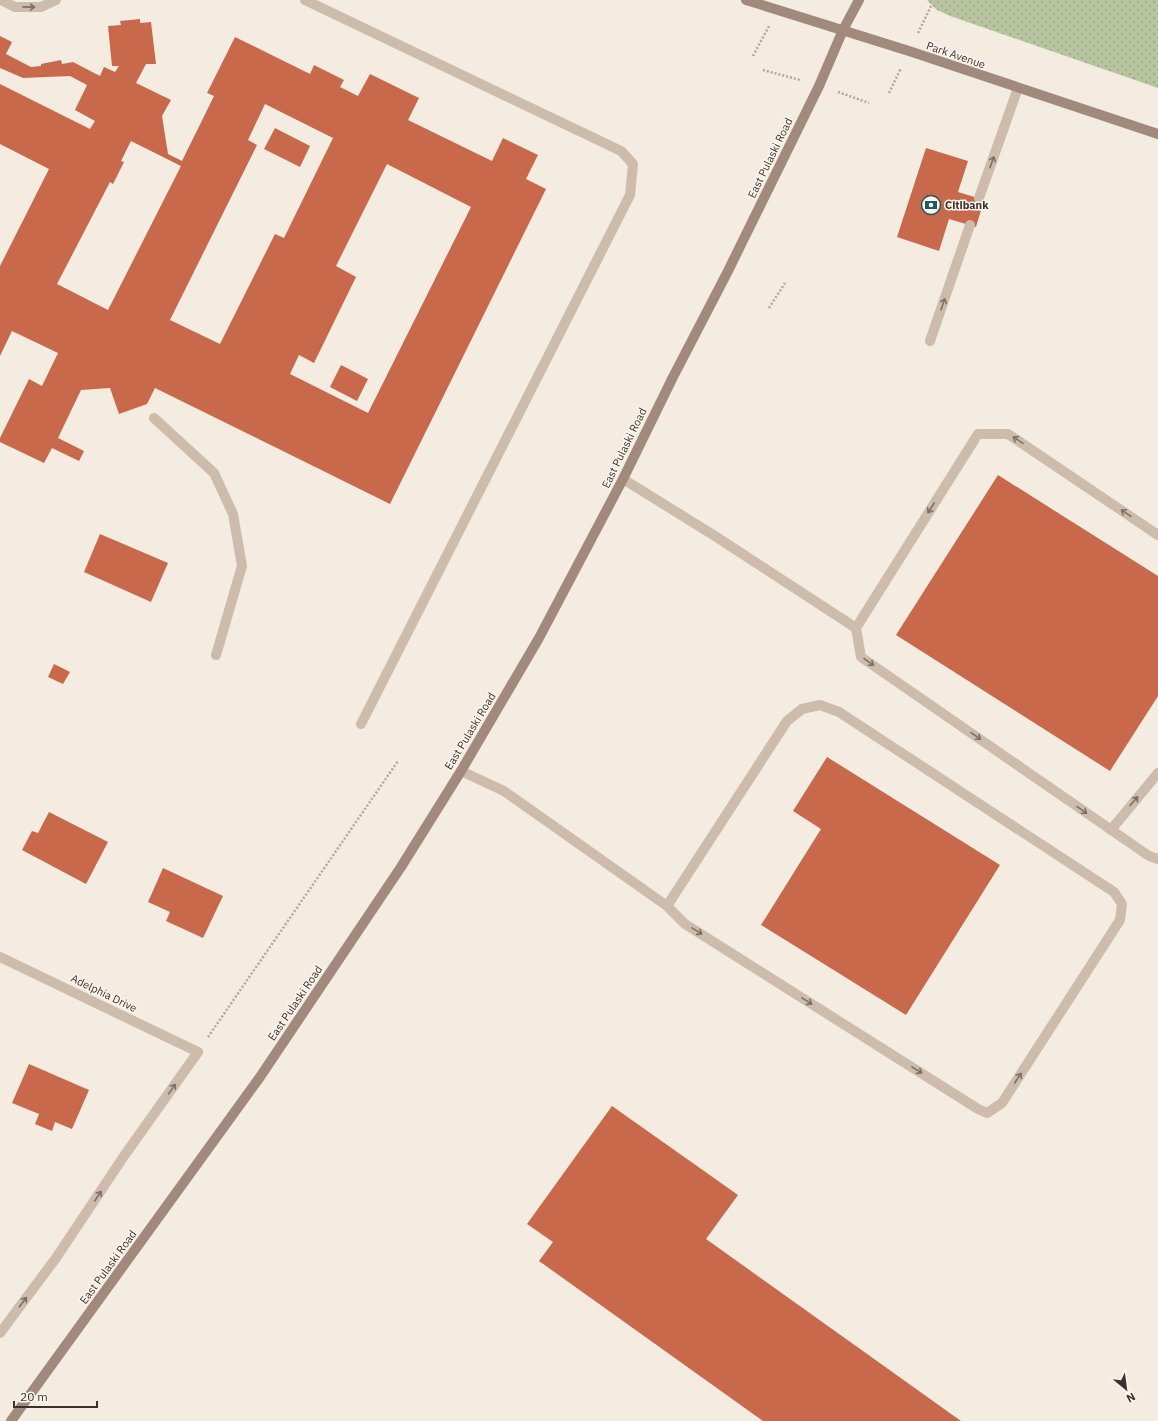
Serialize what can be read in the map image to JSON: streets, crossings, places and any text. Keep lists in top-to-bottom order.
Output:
{
  "streets": {
    "main road": ["Park Avenue", "East Pulaski Road"],
    "street": ["Adelphia Drive"]
  },
  "crossings": [
    ["Park Avenue", "East Pulaski Road"]
  ],
  "places": {
    "bank": ["Citibank"]
  },
  "scale_bar": "20 m",
  "north": "bottom right"
}
